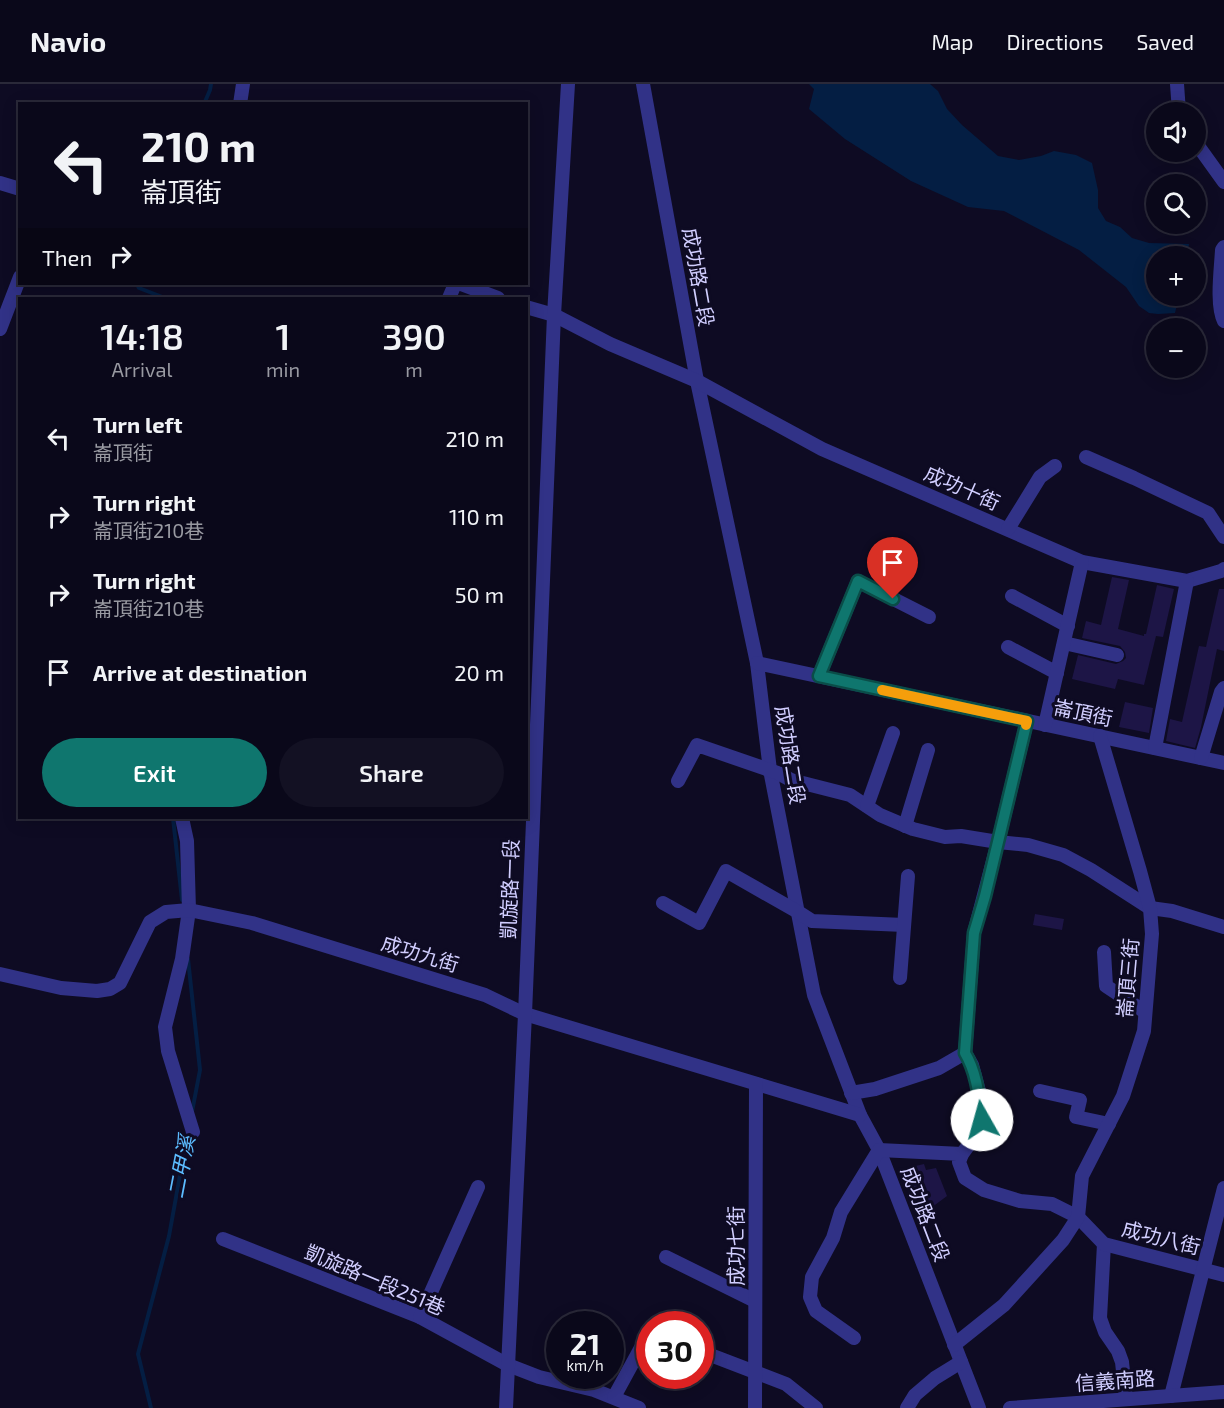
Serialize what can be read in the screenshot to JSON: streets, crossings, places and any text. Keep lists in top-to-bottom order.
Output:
{
  "streets": {
    "street": [
      "成功路二段",
      "成功十街",
      "崙頂街",
      "凱旋路一段",
      "成功九街",
      "崙頂三街",
      "成功八街",
      "成功七街",
      "凱旋路一段251巷",
      "信義南路"
    ]
  },
  "crossings": [
    ["成功路二段", "成功十街"],
    ["成功路二段", "崙頂街"],
    ["成功路二段", "成功九街"],
    ["成功十街", "凱旋路一段"],
    ["崙頂街", "崙頂三街"],
    ["凱旋路一段", "成功九街"],
    ["凱旋路一段", "凱旋路一段251巷"],
    ["成功九街", "成功七街"],
    ["崙頂三街", "成功八街"]
  ],
  "water": ["二甲溪"],
  "page": {
    "header": "Navio",
    "nav": ["Map", "Directions", "Saved"],
    "map_buttons": ["+", "−"],
    "turn": ["210 m", "崙頂街"],
    "then": "Then",
    "eta": [
      "14:18",
      "Arrival",
      "1",
      "min",
      "390",
      "m"
    ],
    "list": [
      {
        "name": "Turn left",
        "note": "崙頂街",
        "value": "210 m"
      },
      {
        "name": "Turn right",
        "note": "崙頂街210巷",
        "value": "110 m"
      },
      {
        "name": "Turn right",
        "note": "崙頂街210巷",
        "value": "50 m"
      },
      {
        "name": "Arrive at destination",
        "value": "20 m"
      }
    ],
    "buttons": ["Exit", "Share"],
    "speed": "21 km/h",
    "limit": "30"
  }
}
